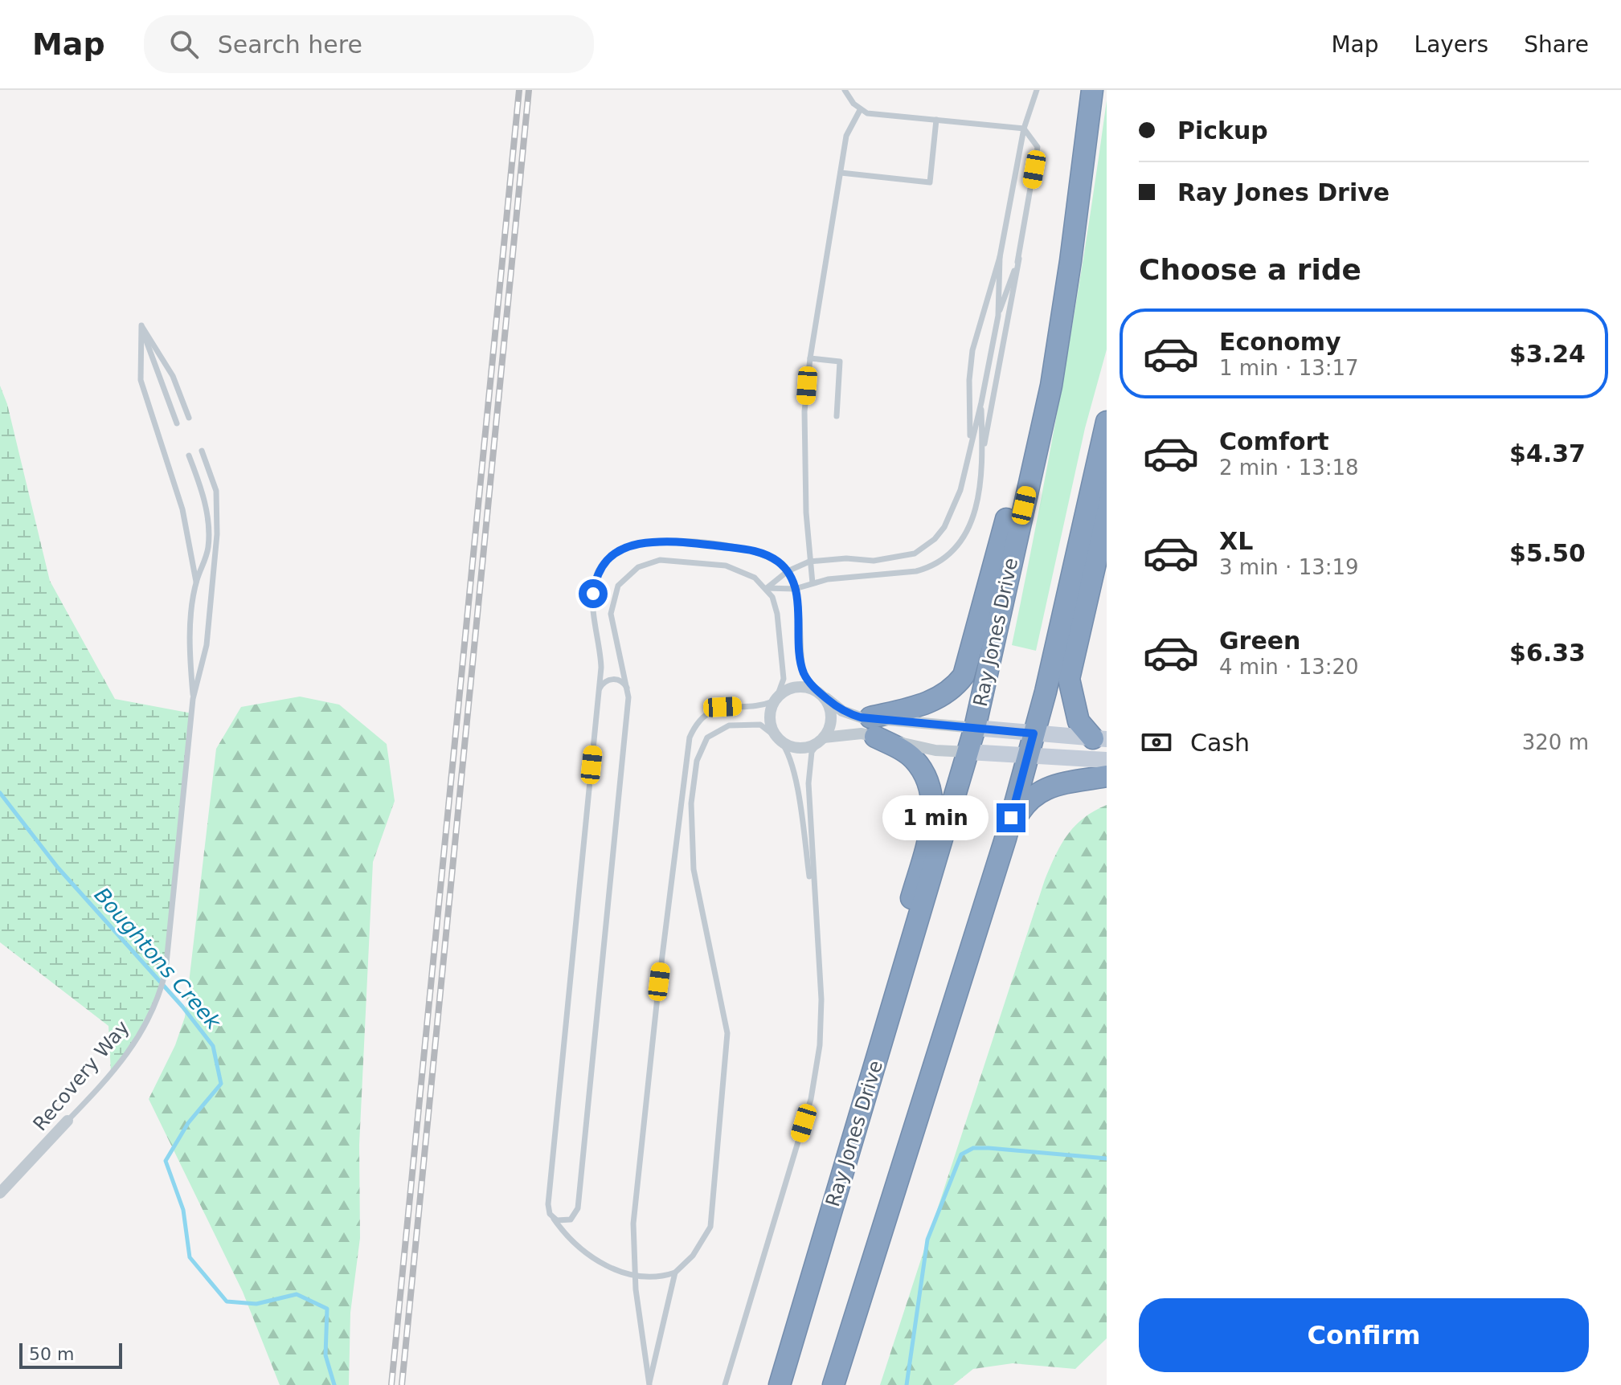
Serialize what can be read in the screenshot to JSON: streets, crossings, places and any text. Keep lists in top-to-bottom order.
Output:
{
  "streets": {
    "highway": ["Ray Jones Drive"],
    "street": ["Recovery Way"]
  },
  "water": ["Boughtons Creek"],
  "scale_bar": "50 m",
  "page": {
    "header": "Map",
    "search": "Search here",
    "nav": ["Map", "Layers", "Share"],
    "banner": ["Pickup", "Ray Jones Drive"],
    "heading": "Choose a ride",
    "list": [
      {
        "name": "Economy",
        "note": "1 min · 13:17",
        "value": "$3.24"
      },
      {
        "name": "Comfort",
        "note": "2 min · 13:18",
        "value": "$4.37"
      },
      {
        "name": "XL",
        "note": "3 min · 13:19",
        "value": "$5.50"
      },
      {
        "name": "Green",
        "note": "4 min · 13:20",
        "value": "$6.33"
      }
    ],
    "pay": ["Cash", "320 m"],
    "bubble": "1 min",
    "buttons": "Confirm",
    "scale": "50 m"
  }
}
